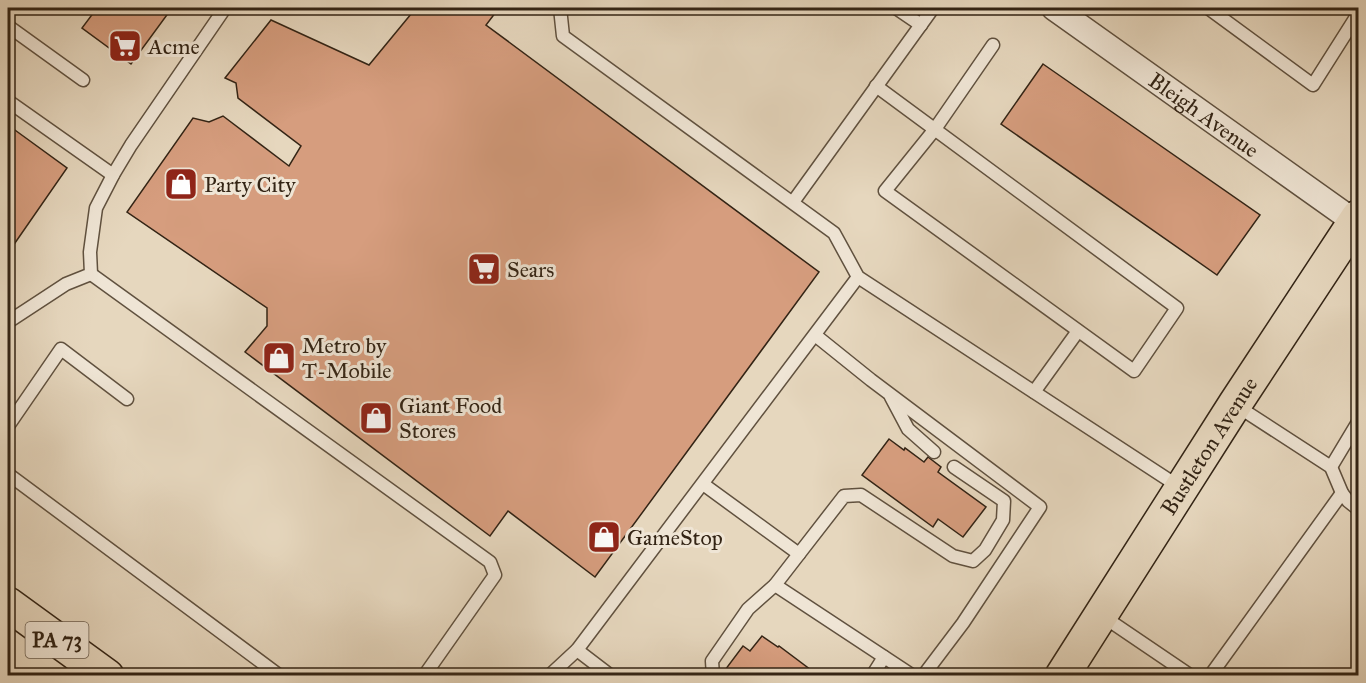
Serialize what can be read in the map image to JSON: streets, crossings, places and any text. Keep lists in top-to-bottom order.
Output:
{
  "streets": {
    "main road": ["Bustleton Avenue", "PA 73"],
    "street": ["Bleigh Avenue"]
  },
  "crossings": [
    ["Bleigh Avenue", "Bustleton Avenue"]
  ],
  "places": {
    "supermarket": ["Acme", "Sears"],
    "shop": [
      "Party City",
      "Metro by T-Mobile",
      "Giant Food Stores",
      "GameStop"
    ]
  }
}
